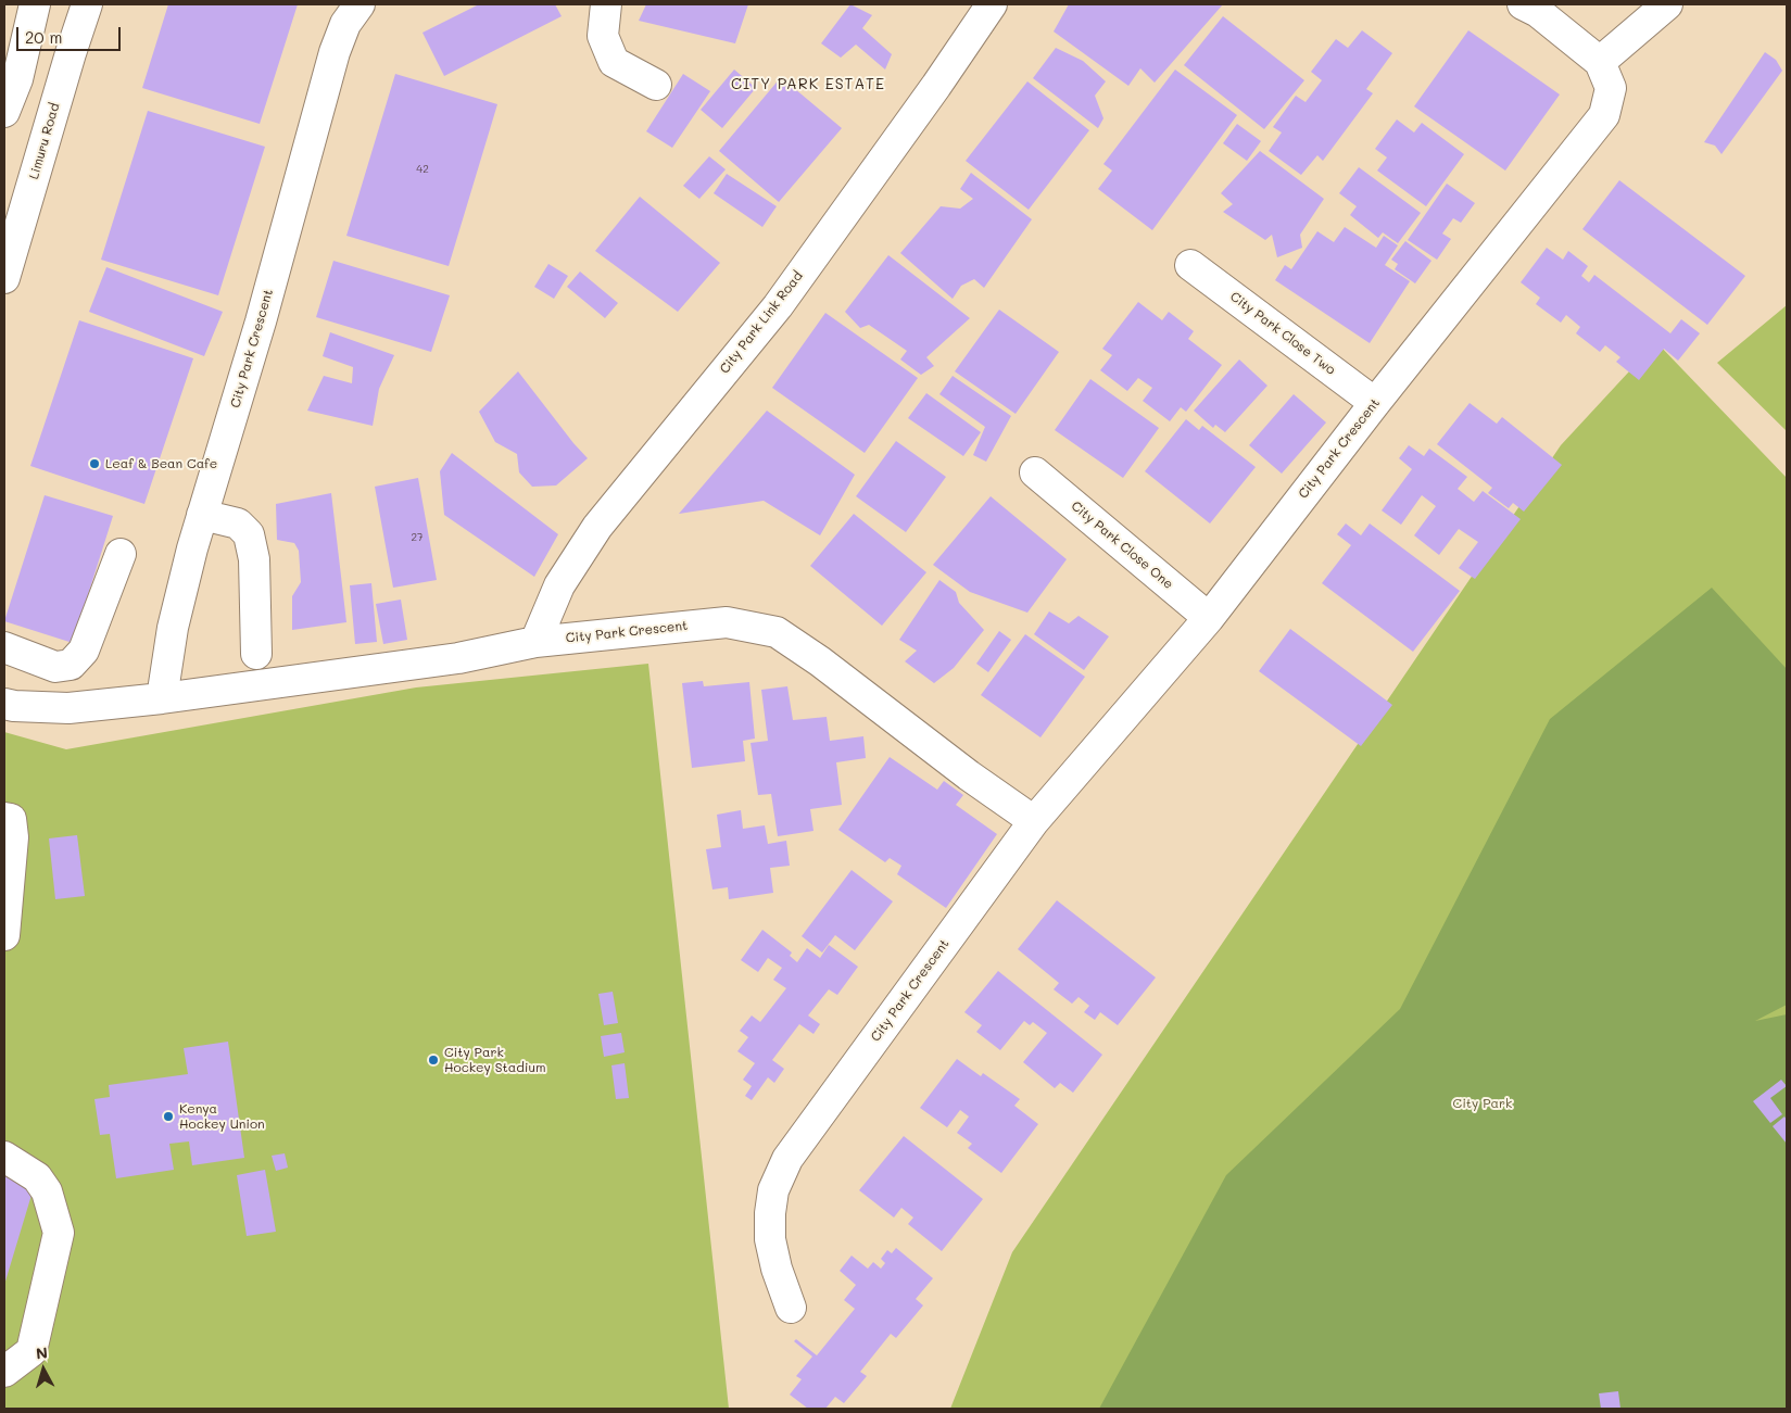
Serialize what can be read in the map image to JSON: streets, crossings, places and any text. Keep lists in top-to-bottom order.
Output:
{
  "streets": {
    "street": [
      "Limuru Road",
      "City Park Link Road",
      "City Park Close Two",
      "City Park Crescent",
      "City Park Close One"
    ]
  },
  "crossings": [
    ["City Park Link Road", "City Park Crescent"],
    ["City Park Close Two", "City Park Crescent"],
    ["City Park Crescent", "City Park Close One"]
  ],
  "districts": ["CITY PARK ESTATE"],
  "parks": ["City Park"],
  "places": ["Leaf & Bean Cafe", "City Park Hockey Stadium", "Kenya Hockey Union"],
  "house_numbers": ["42", "27"],
  "scale_bar": "20 m",
  "north": "top"
}
